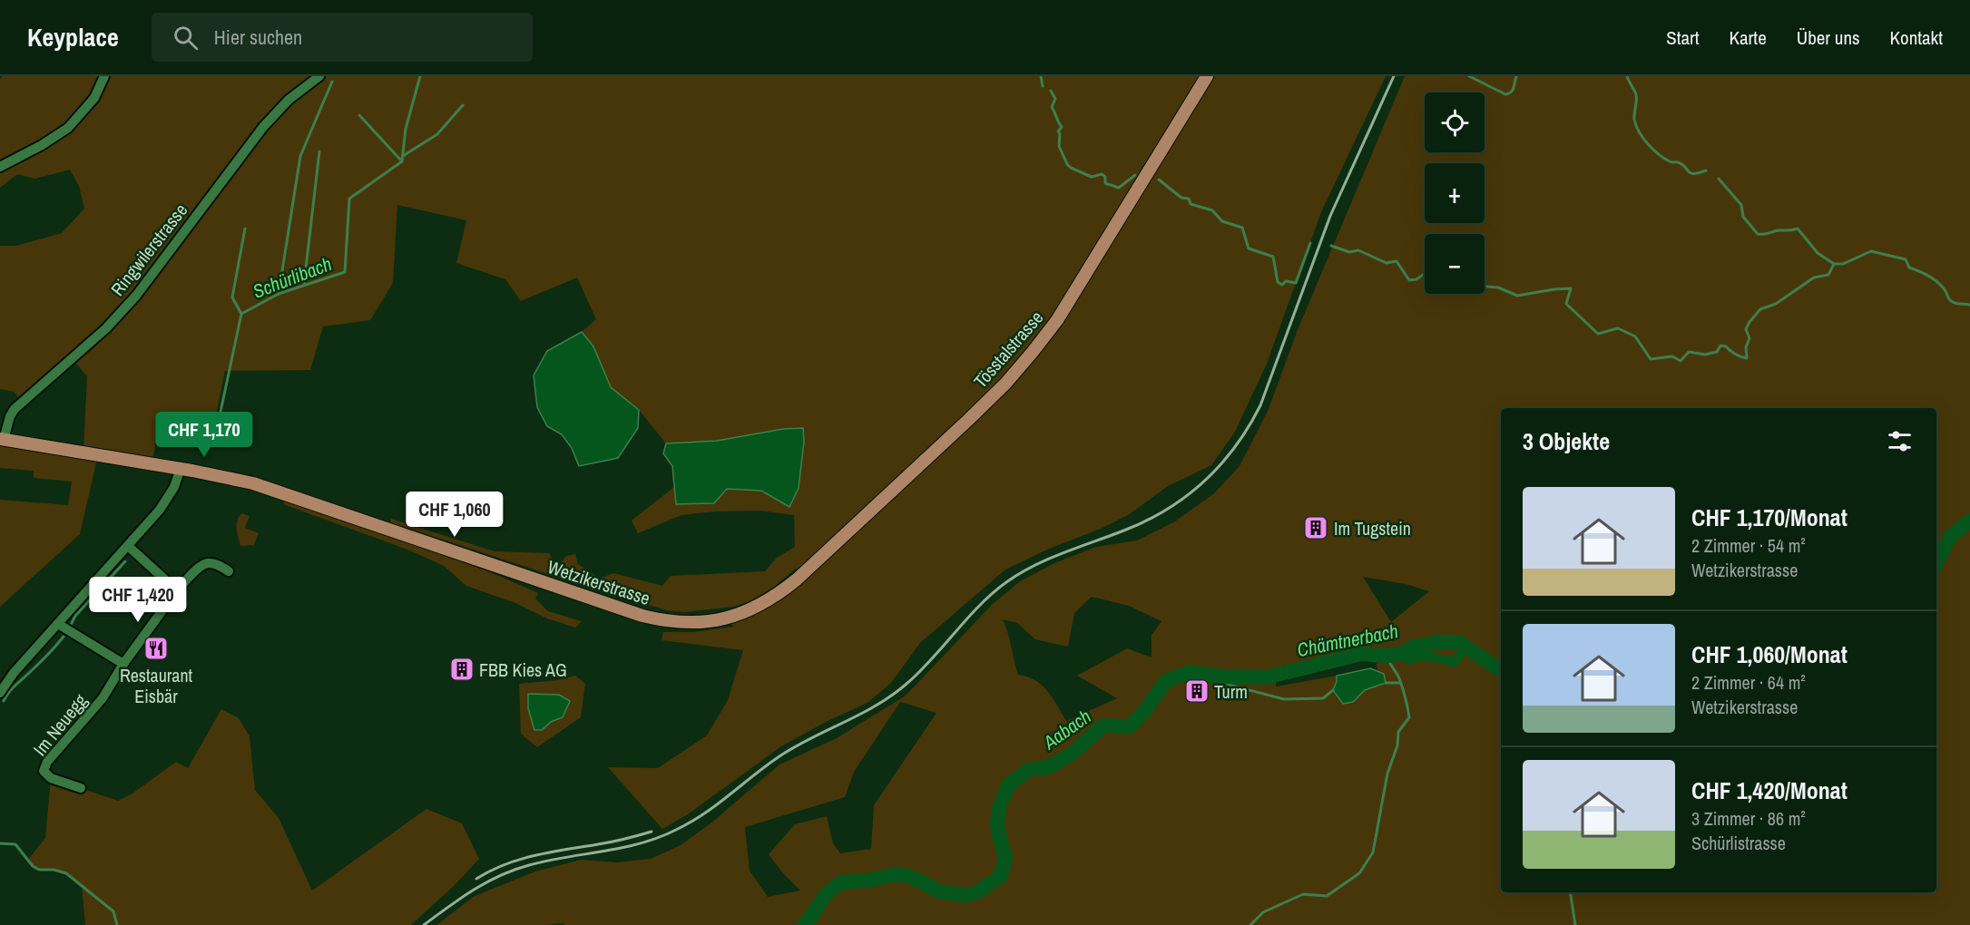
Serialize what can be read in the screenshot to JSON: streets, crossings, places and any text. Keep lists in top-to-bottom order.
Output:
{
  "streets": {
    "main road": ["Tösstalstrasse", "Wetzikerstrasse"],
    "street": ["Ringwilerstrasse", "Im Neuegg"]
  },
  "crossings": [
    ["Ringwilerstrasse", "Wetzikerstrasse"],
    ["Tösstalstrasse", "Wetzikerstrasse"]
  ],
  "water": ["Schürlibach", "Chämtnerbach", "Aabach"],
  "places": {
    "building": ["Im Tugstein", "FBB Kies AG", "Turm"],
    "restaurant": ["Restaurant Eisbär"]
  },
  "page": {
    "header": "Keyplace",
    "search": "Hier suchen",
    "nav": [
      "Start",
      "Karte",
      "Über uns",
      "Kontakt"
    ],
    "map_buttons": ["+", "−"],
    "heading": "3 Objekte",
    "price": ["CHF 1,170", "CHF 1,060", "CHF 1,420"],
    "list": [
      {
        "name": "CHF 1,170/Monat",
        "note": "2 Zimmer · 54 m² · Wetzikerstrasse"
      },
      {
        "name": "CHF 1,060/Monat",
        "note": "2 Zimmer · 64 m² · Wetzikerstrasse"
      },
      {
        "name": "CHF 1,420/Monat",
        "note": "3 Zimmer · 86 m² · Schürlistrasse"
      }
    ]
  }
}
